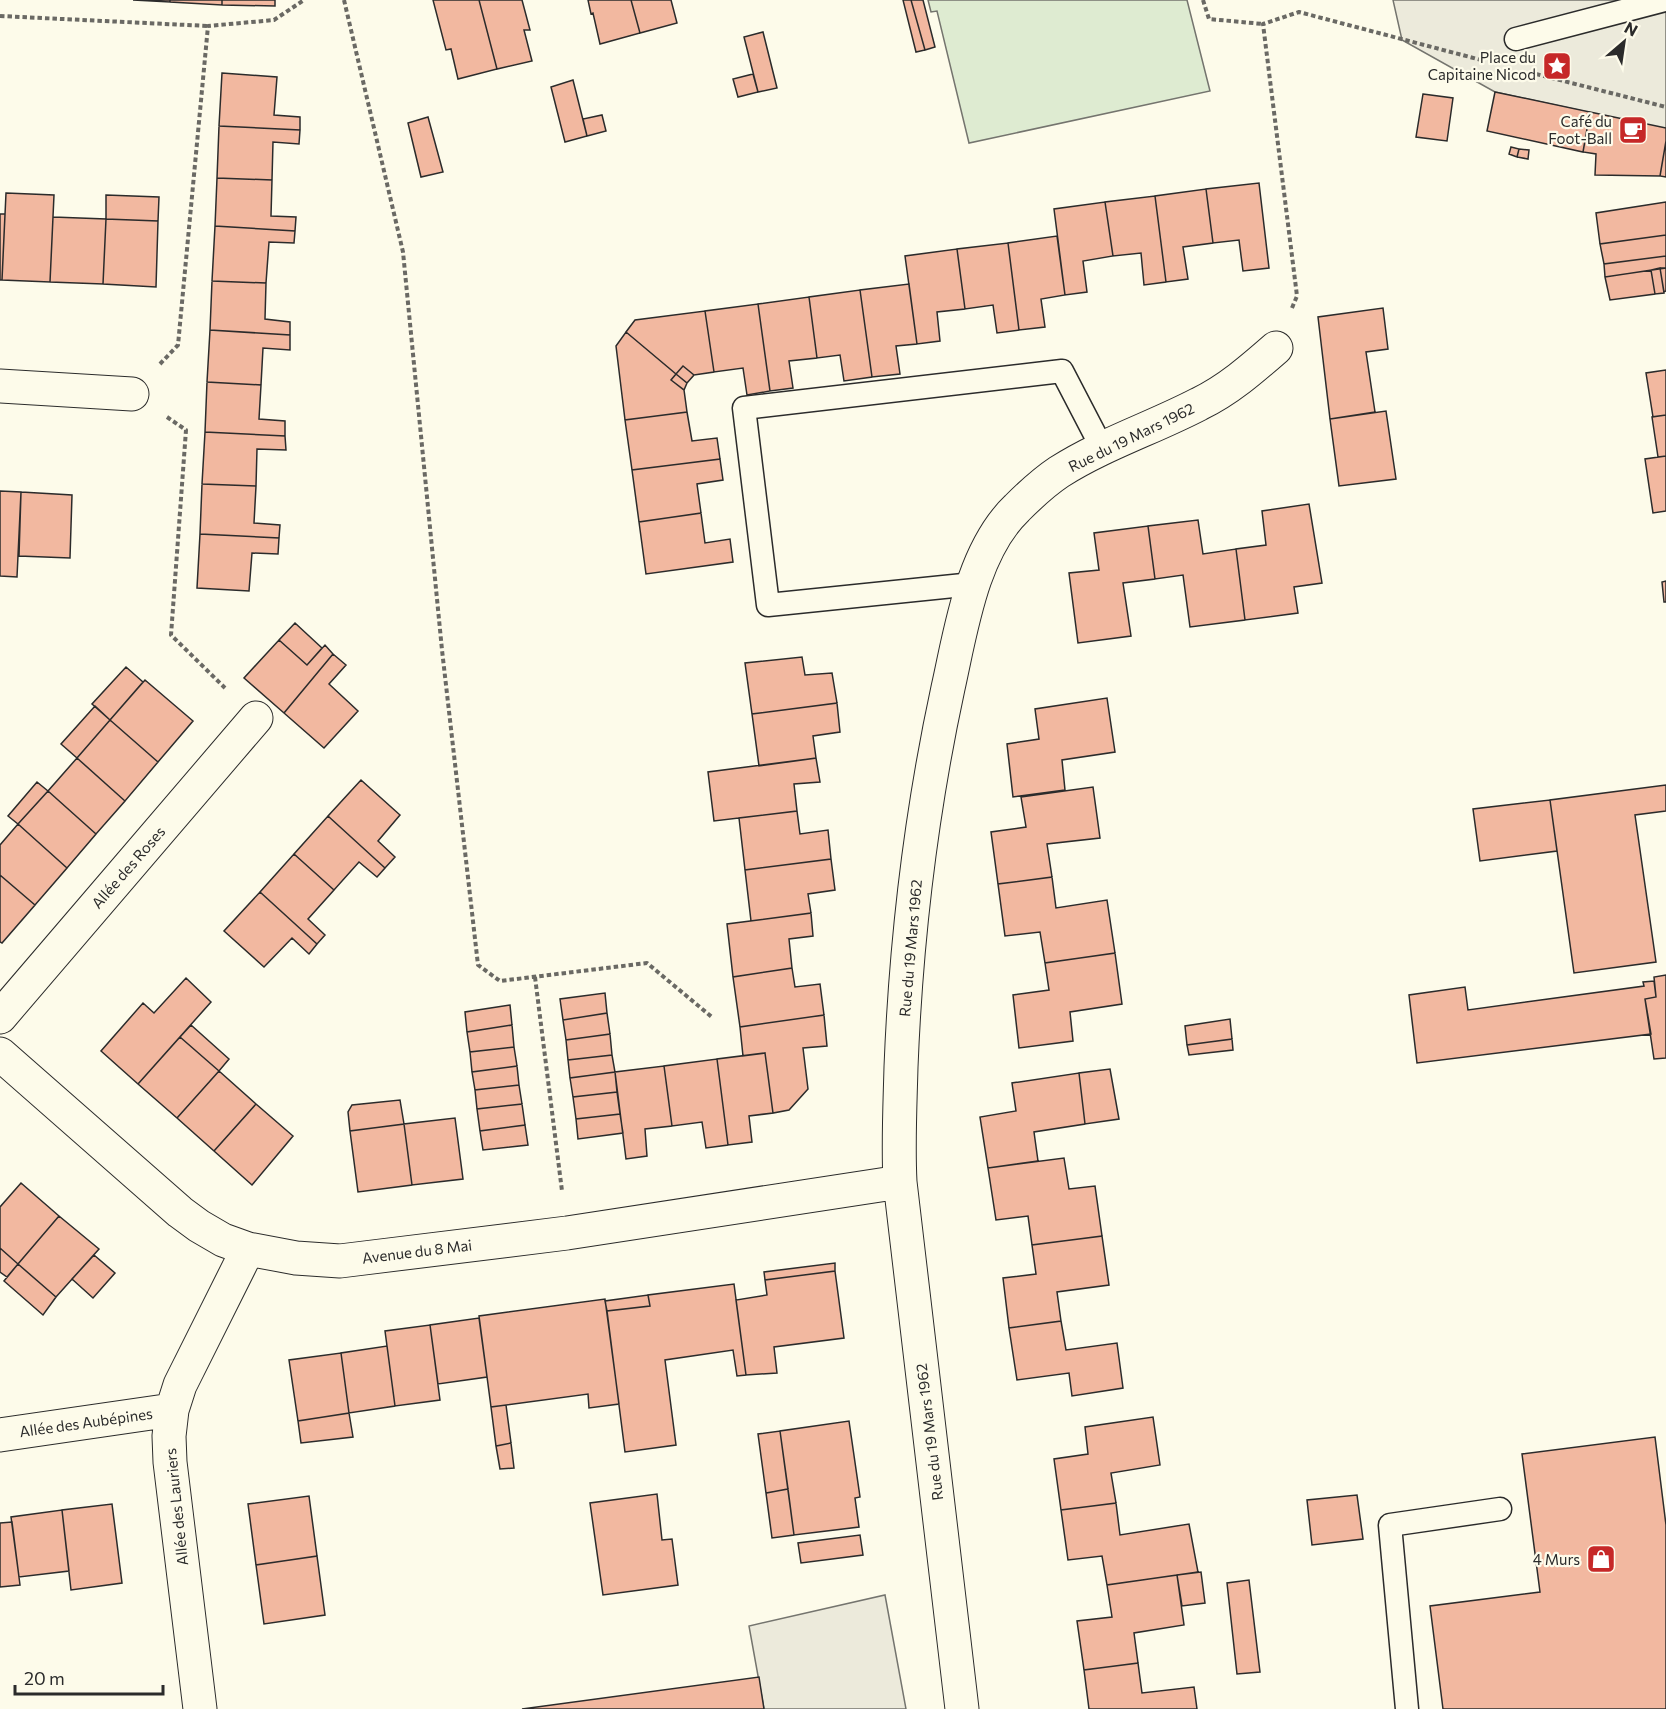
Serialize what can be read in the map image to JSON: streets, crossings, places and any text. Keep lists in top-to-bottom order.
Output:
{
  "streets": {
    "street": [
      "Rue du 19 Mars 1962",
      "Allée des Roses",
      "Avenue du 8 Mai",
      "Allée des Aubépines",
      "Allée des Lauriers"
    ]
  },
  "crossings": [
    ["Rue du 19 Mars 1962", "Avenue du 8 Mai"],
    ["Avenue du 8 Mai", "Allée des Lauriers"],
    ["Allée des Aubépines", "Allée des Lauriers"]
  ],
  "places": {
    "place": ["Place du Capitaine Nicod"],
    "cafe": ["Café du Foot-Ball"],
    "shop": ["4 Murs"]
  },
  "scale_bar": "20 m",
  "north": "top right"
}
